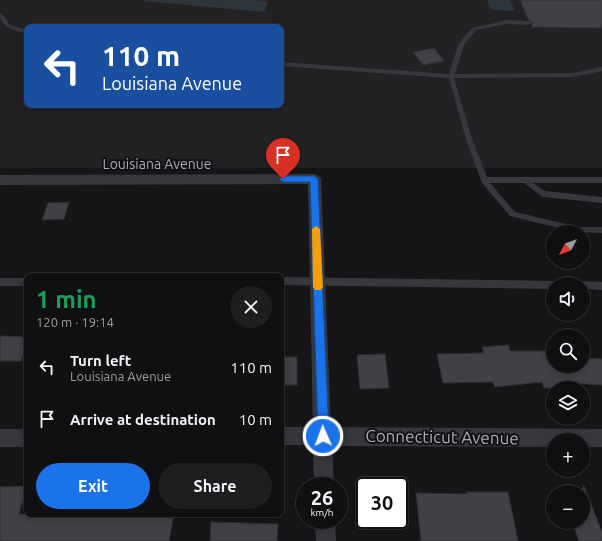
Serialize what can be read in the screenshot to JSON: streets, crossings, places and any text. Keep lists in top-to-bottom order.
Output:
{
  "streets": {
    "street": ["Louisiana Avenue", "Connecticut Avenue"]
  },
  "north": "bottom left",
  "page": {
    "turn": ["110 m", "Louisiana Avenue"],
    "map_buttons": ["+", "−"],
    "heading": ["1 min", "120 m · 19:14"],
    "list": [
      {
        "name": "Turn left",
        "note": "Louisiana Avenue",
        "value": "110 m"
      },
      {
        "name": "Arrive at destination",
        "value": "10 m"
      }
    ],
    "buttons": ["Exit", "Share"],
    "speed": "26 km/h",
    "limit": "30"
  }
}
